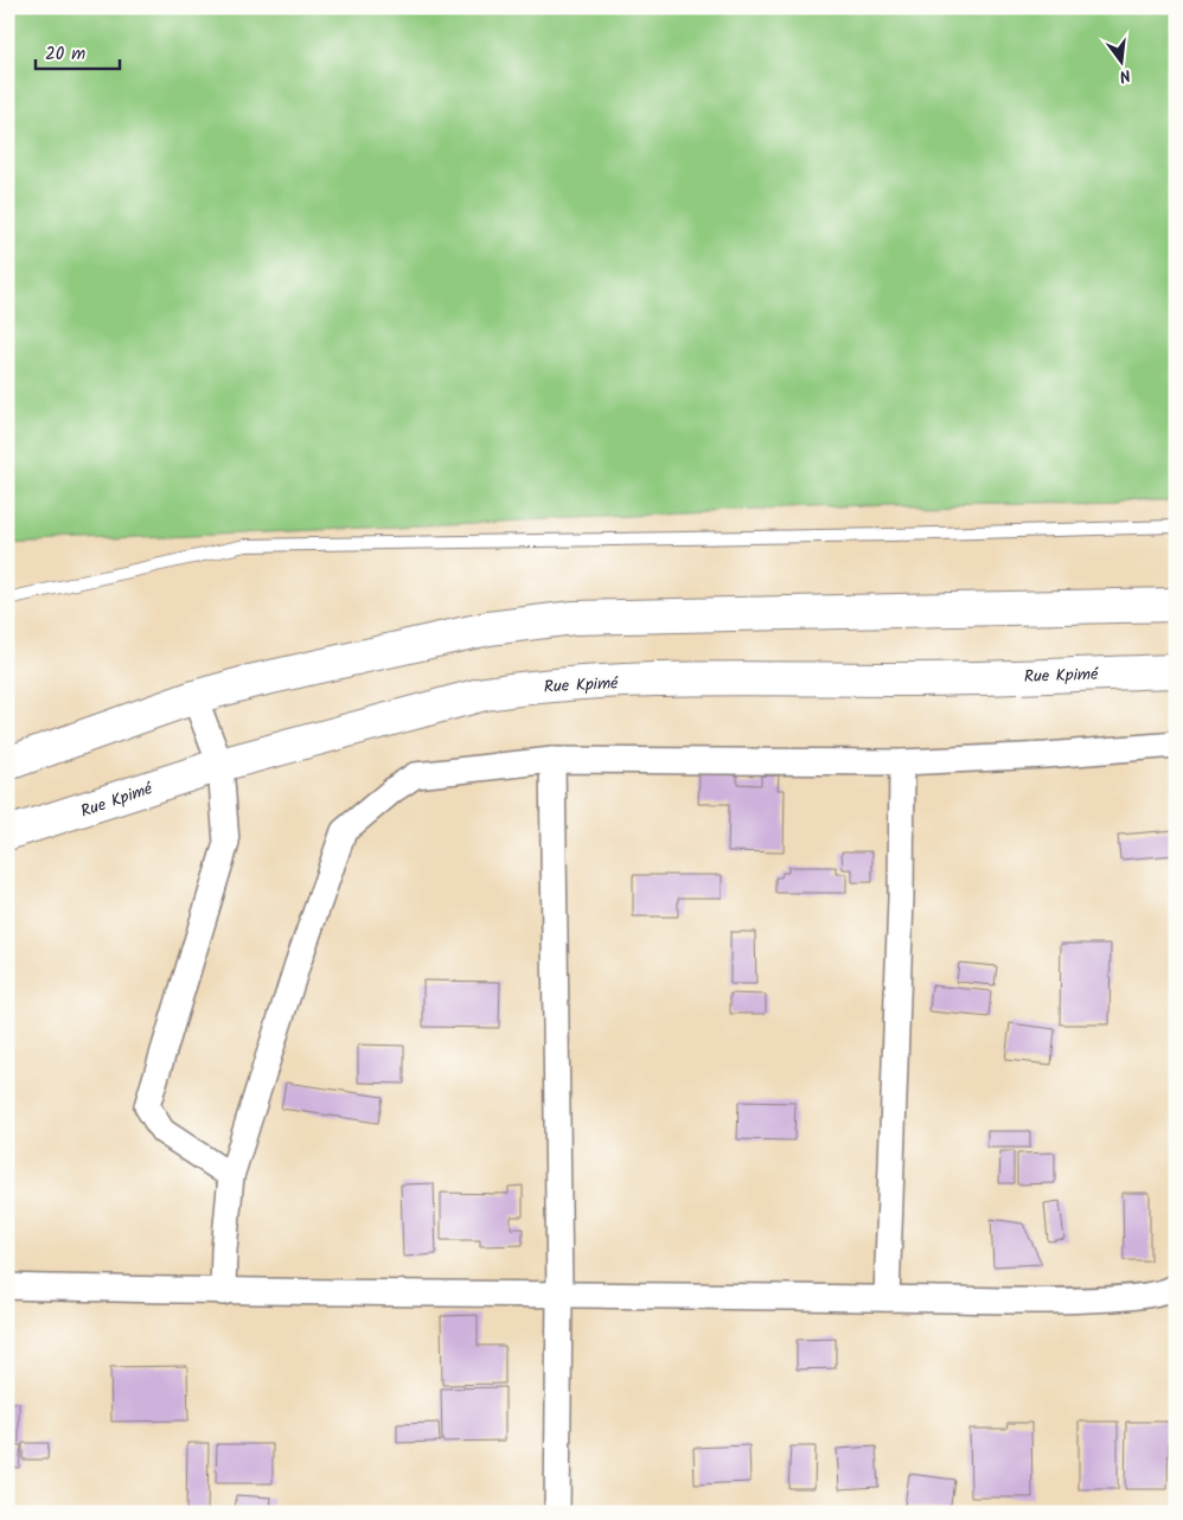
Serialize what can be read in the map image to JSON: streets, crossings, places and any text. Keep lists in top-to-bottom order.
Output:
{
  "streets": {
    "main road": ["Rue Kpimé"]
  },
  "scale_bar": "20 m",
  "north": "bottom"
}
